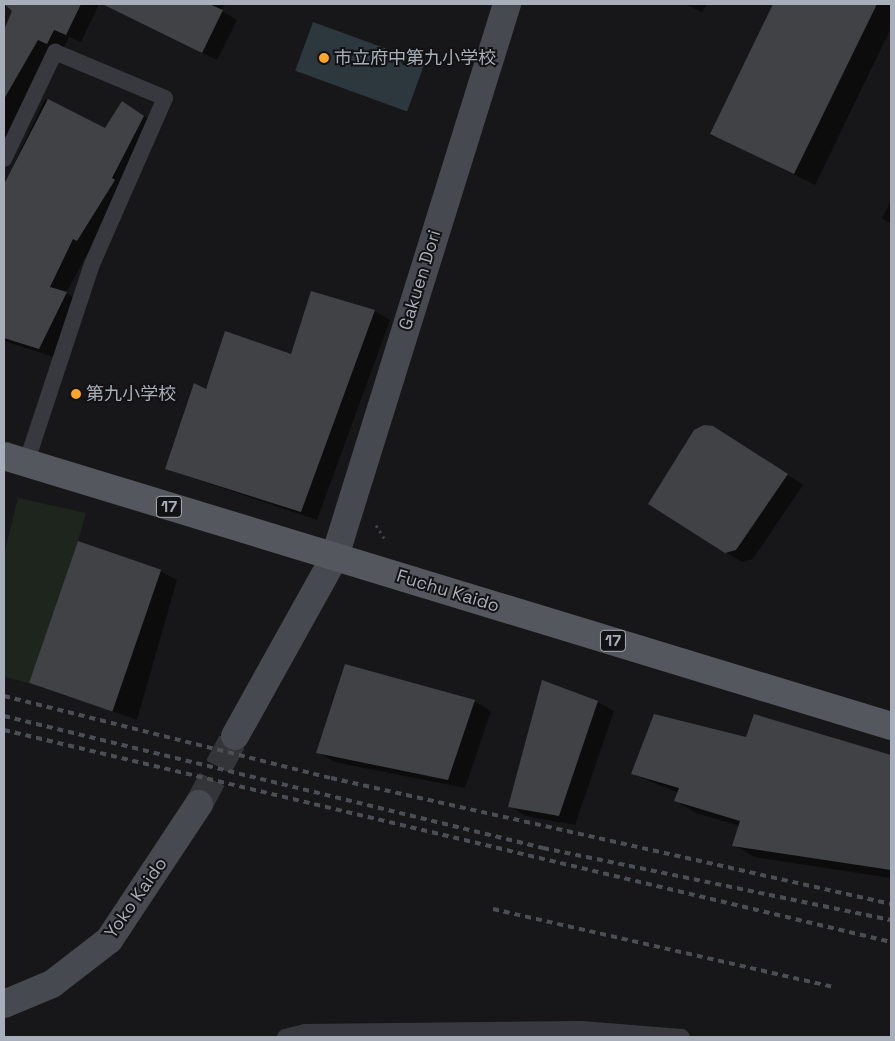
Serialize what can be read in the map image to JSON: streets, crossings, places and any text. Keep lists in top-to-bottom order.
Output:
{
  "streets": {
    "main road": ["17", "Fuchu Kaido"],
    "street": ["Gakuen Dori", "Yoko Kaido"]
  },
  "crossings": [
    ["Gakuen Dori", "Fuchu Kaido"]
  ],
  "places": ["市立府中第九小学校", "第九小学校"]
}
